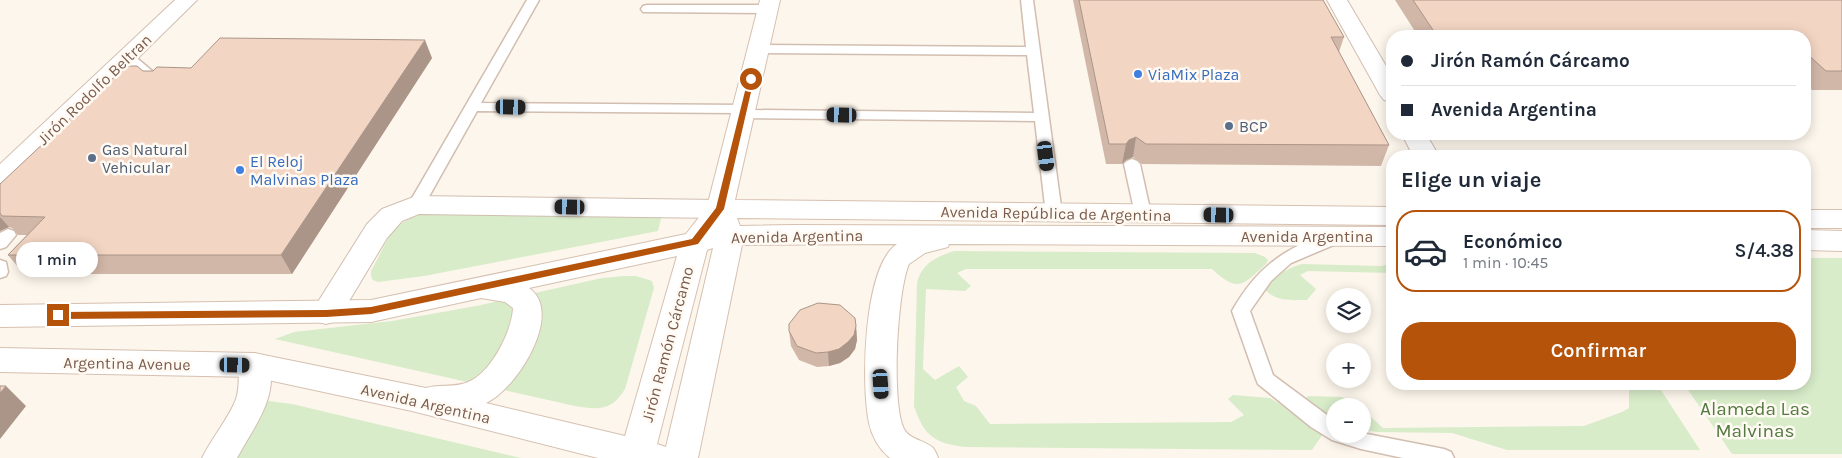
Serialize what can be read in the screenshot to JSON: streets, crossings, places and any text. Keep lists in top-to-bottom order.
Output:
{
  "streets": {
    "street": [
      "Jirón Rodolfo Beltran",
      "Avenida República de Argentina",
      "Avenida Argentina",
      "Jirón Ramón Cárcamo",
      "Argentina Avenue"
    ]
  },
  "crossings": [
    ["Avenida República de Argentina", "Avenida Argentina"],
    ["Avenida Argentina", "Jirón Ramón Cárcamo"],
    ["Avenida Argentina", "Argentina Avenue"]
  ],
  "parks": ["Alameda Las Malvinas"],
  "places": [
    "ViaMix Plaza",
    "BCP",
    "Gas Natural Vehicular",
    "El Reloj Malvinas Plaza"
  ],
  "page": {
    "banner": ["Jirón Ramón Cárcamo", "Avenida Argentina"],
    "heading": "Elige un viaje",
    "list": [
      {
        "name": "Económico",
        "note": "1 min · 10:45",
        "value": "S/4.38"
      }
    ],
    "bubble": "1 min",
    "map_buttons": ["+", "−"],
    "buttons": "Confirmar"
  }
}
